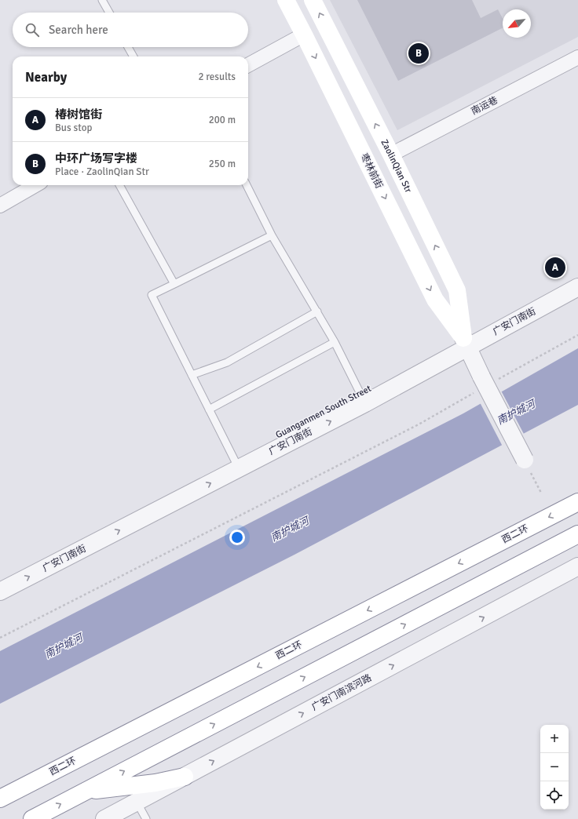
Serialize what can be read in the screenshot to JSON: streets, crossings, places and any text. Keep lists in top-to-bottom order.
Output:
{
  "streets": {
    "main road": ["ZaolinQian Str", "枣林前街", "西二环"],
    "street": [
      "南运巷",
      "广安门南街",
      "Guanganmen South Street",
      "广安门南滨河路"
    ]
  },
  "crossings": [
    ["南运巷", "ZaolinQian Str"],
    ["ZaolinQian Str", "枣林前街"],
    ["ZaolinQian Str", "广安门南街"],
    ["ZaolinQian Str", "Guanganmen South Street"],
    ["枣林前街", "广安门南街"],
    ["枣林前街", "Guanganmen South Street"],
    ["广安门南街", "Guanganmen South Street"]
  ],
  "one_way": [
    "ZaolinQian Str",
    "枣林前街",
    "广安门南街",
    "广安门南滨河路"
  ],
  "water": ["南护城河"],
  "north": "bottom left",
  "page": {
    "search": "Search here",
    "pins": ["B", "A"],
    "heading": ["Nearby", "2 results"],
    "list": [
      {
        "mark": "A",
        "name": "椿树馆街",
        "note": "Bus stop",
        "value": "200 m"
      },
      {
        "mark": "B",
        "name": "中环广场写字楼",
        "note": "Place · ZaolinQian Str",
        "value": "250 m"
      }
    ],
    "map_buttons": ["+", "−"]
  }
}
